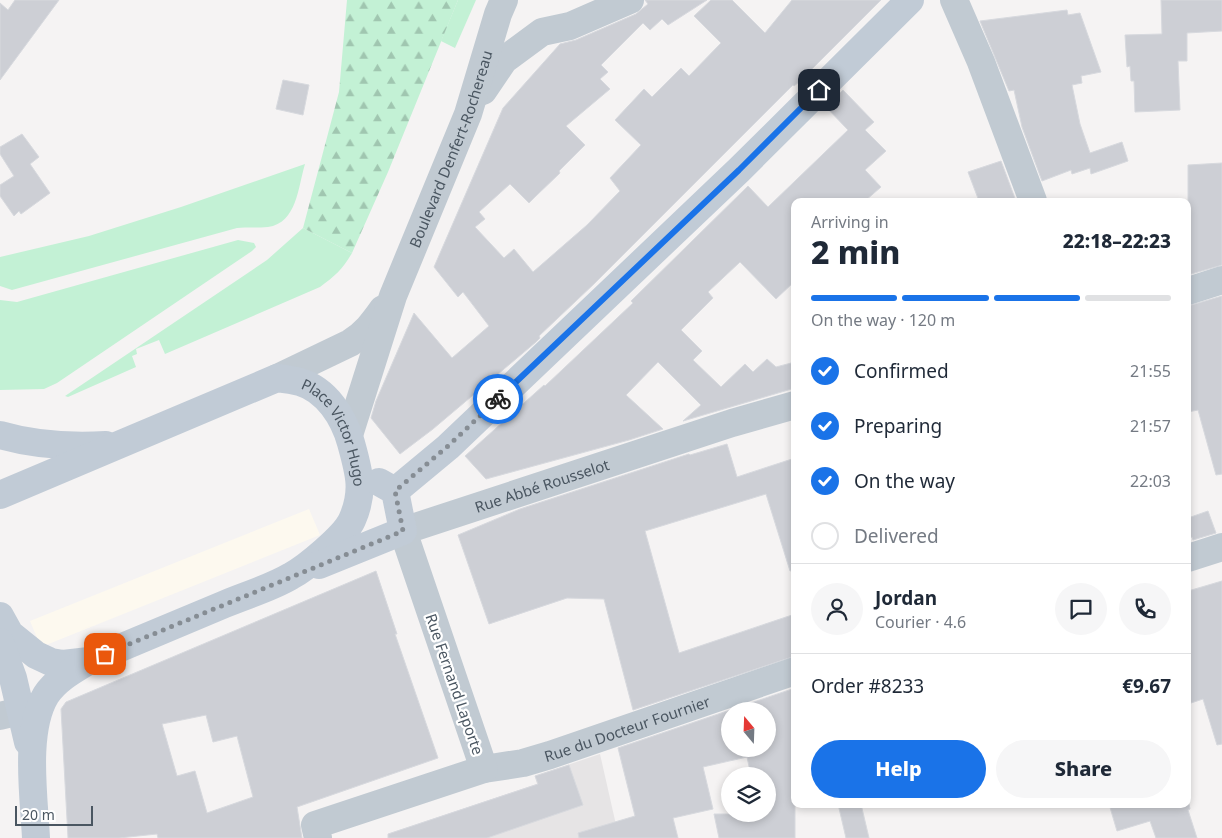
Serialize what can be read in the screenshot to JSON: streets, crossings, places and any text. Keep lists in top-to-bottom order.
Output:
{
  "streets": {
    "main road": ["Place Victor Hugo", "Rue Abbé Rousselot"],
    "street": ["Boulevard Denfert-Rochereau", "Rue Fernand Laporte", "Rue du Docteur Fournier"]
  },
  "crossings": [
    ["Boulevard Denfert-Rochereau", "Place Victor Hugo"],
    ["Place Victor Hugo", "Rue Abbé Rousselot"],
    ["Rue Abbé Rousselot", "Rue Fernand Laporte"],
    ["Rue Fernand Laporte", "Rue du Docteur Fournier"]
  ],
  "scale_bar": "20 m",
  "north": "top",
  "page": {
    "heading": ["2 min", "Arriving in", "22:18–22:23"],
    "panel": [
      "Jordan",
      "Courier · 4.6",
      "Order #8233",
      "€9.67"
    ],
    "bar": "On the way · 120 m",
    "list": [
      ["Confirmed", "21:55"],
      ["Preparing", "21:57"],
      ["On the way", "22:03"],
      "Delivered"
    ],
    "buttons": ["Help", "Share"],
    "scale": "20 m"
  }
}
